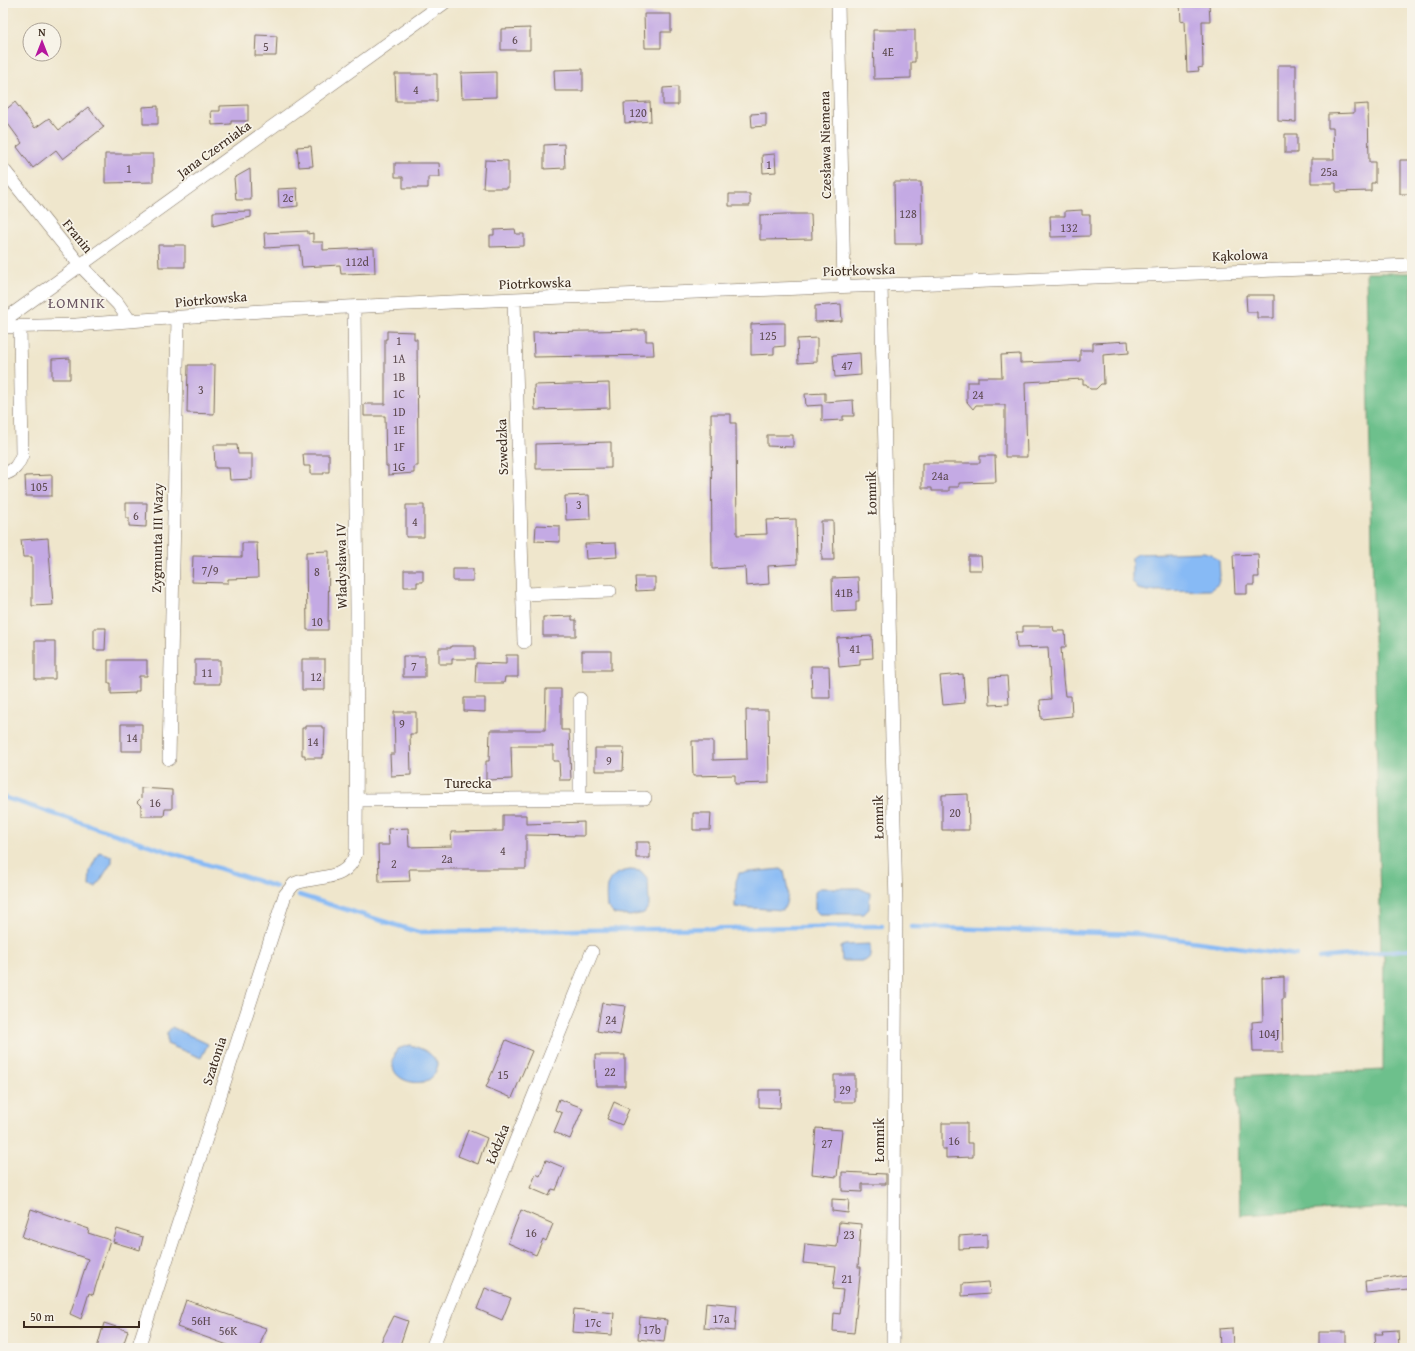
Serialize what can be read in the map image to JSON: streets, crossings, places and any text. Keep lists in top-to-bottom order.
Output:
{
  "streets": {
    "street": [
      "Czesława Niemena",
      "Jana Czerniaka",
      "Franin",
      "Kąkolowa",
      "Piotrkowska",
      "Szwedzka",
      "Łomnik",
      "Zygmunta III Wazy",
      "Władysława IV",
      "Turecka",
      "Szatonia",
      "Łódzka"
    ]
  },
  "crossings": [
    ["Czesława Niemena", "Piotrkowska"],
    ["Jana Czerniaka", "Franin"],
    ["Franin", "Piotrkowska"],
    ["Kąkolowa", "Piotrkowska"],
    ["Piotrkowska", "Szwedzka"],
    ["Piotrkowska", "Łomnik"],
    ["Piotrkowska", "Zygmunta III Wazy"],
    ["Piotrkowska", "Władysława IV"],
    ["Władysława IV", "Turecka"],
    ["Władysława IV", "Szatonia"]
  ],
  "districts": ["ŁOMNIK"],
  "house_numbers": [
    "6",
    "5",
    "4E",
    "4",
    "120",
    "1",
    "1",
    "25a",
    "2c",
    "128",
    "132",
    "112d",
    "125",
    "1",
    "1A",
    "47",
    "1B",
    "3",
    "1C",
    "24",
    "1D",
    "1E",
    "1F",
    "1G",
    "24a",
    "105",
    "3",
    "6",
    "4",
    "7/9",
    "8",
    "41B",
    "10",
    "41",
    "7",
    "11",
    "12",
    "9",
    "14",
    "14",
    "9",
    "16",
    "20",
    "4",
    "2a",
    "2",
    "24",
    "104J",
    "22",
    "15",
    "29",
    "16",
    "27",
    "16",
    "23",
    "21",
    "17a",
    "56H",
    "17c",
    "17b",
    "56K"
  ],
  "scale_bar": "50 m",
  "north": "top"
}
